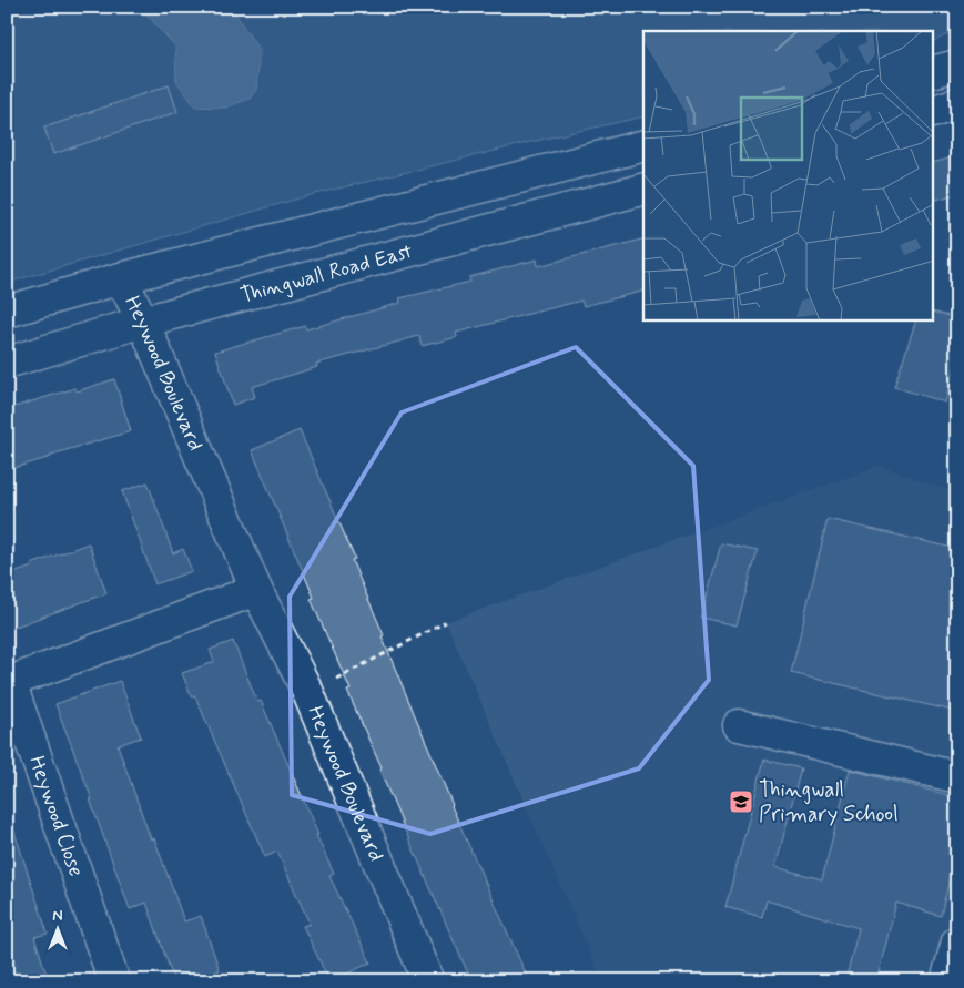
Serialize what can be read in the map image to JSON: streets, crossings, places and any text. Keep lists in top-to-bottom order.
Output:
{
  "streets": {
    "street": ["Thingwall Road East", "Heywood Boulevard", "Heywood Close"]
  },
  "crossings": [
    ["Thingwall Road East", "Heywood Boulevard"]
  ],
  "places": {
    "school or university": ["Thingwall Primary School"]
  },
  "north": "top"
}
